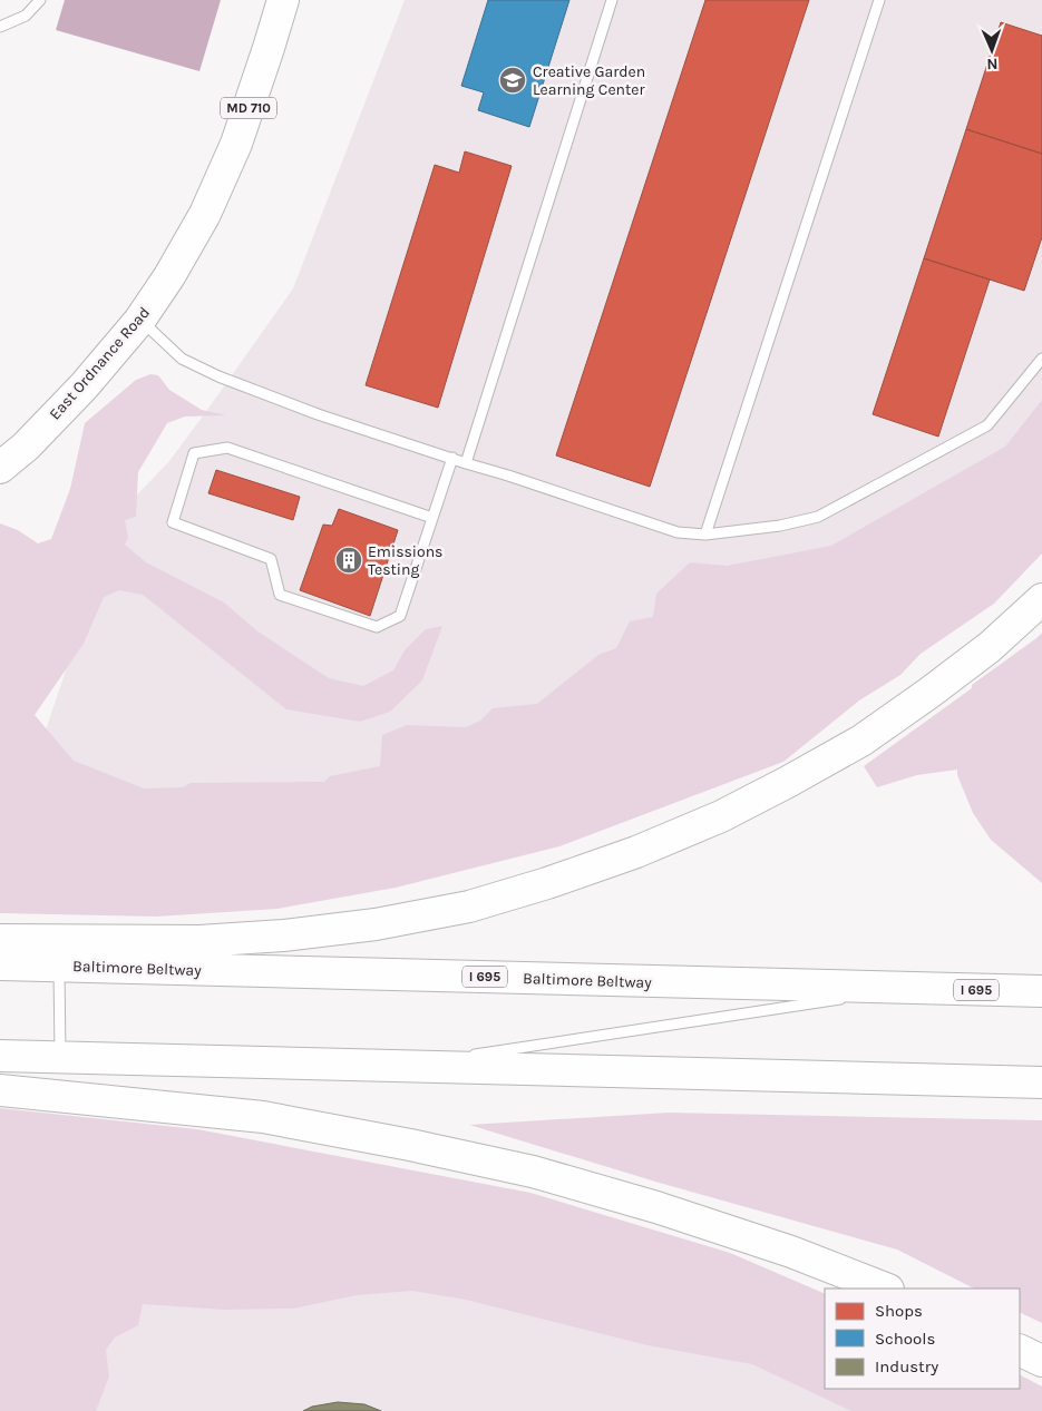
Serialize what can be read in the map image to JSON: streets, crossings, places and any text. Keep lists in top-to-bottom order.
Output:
{
  "streets": {
    "main road": [
      "MD 710",
      "East Ordnance Road",
      "Baltimore Beltway",
      "I 695"
    ]
  },
  "places": {
    "school or university": ["Creative Garden Learning Center"],
    "building": ["Emissions Testing"]
  },
  "legend": ["Shops", "Schools", "Industry"],
  "north": "bottom"
}
